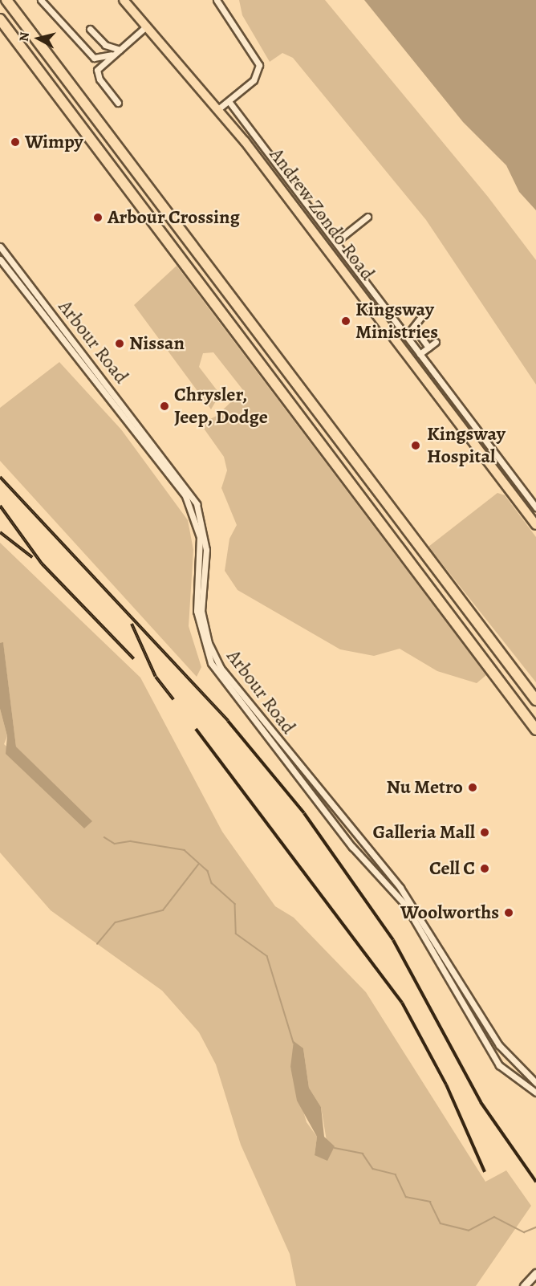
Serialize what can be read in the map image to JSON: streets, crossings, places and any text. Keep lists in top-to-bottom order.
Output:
{
  "streets": {
    "main road": ["Andrew Zondo Road"],
    "street": ["Arbour Road"]
  },
  "places": [
    "Wimpy",
    "Arbour Crossing",
    "Kingsway Ministries",
    "Nissan",
    "Chrysler, Jeep, Dodge",
    "Kingsway Hospital",
    "Nu Metro",
    "Galleria Mall",
    "Cell C",
    "Woolworths"
  ],
  "north": "left"
}
